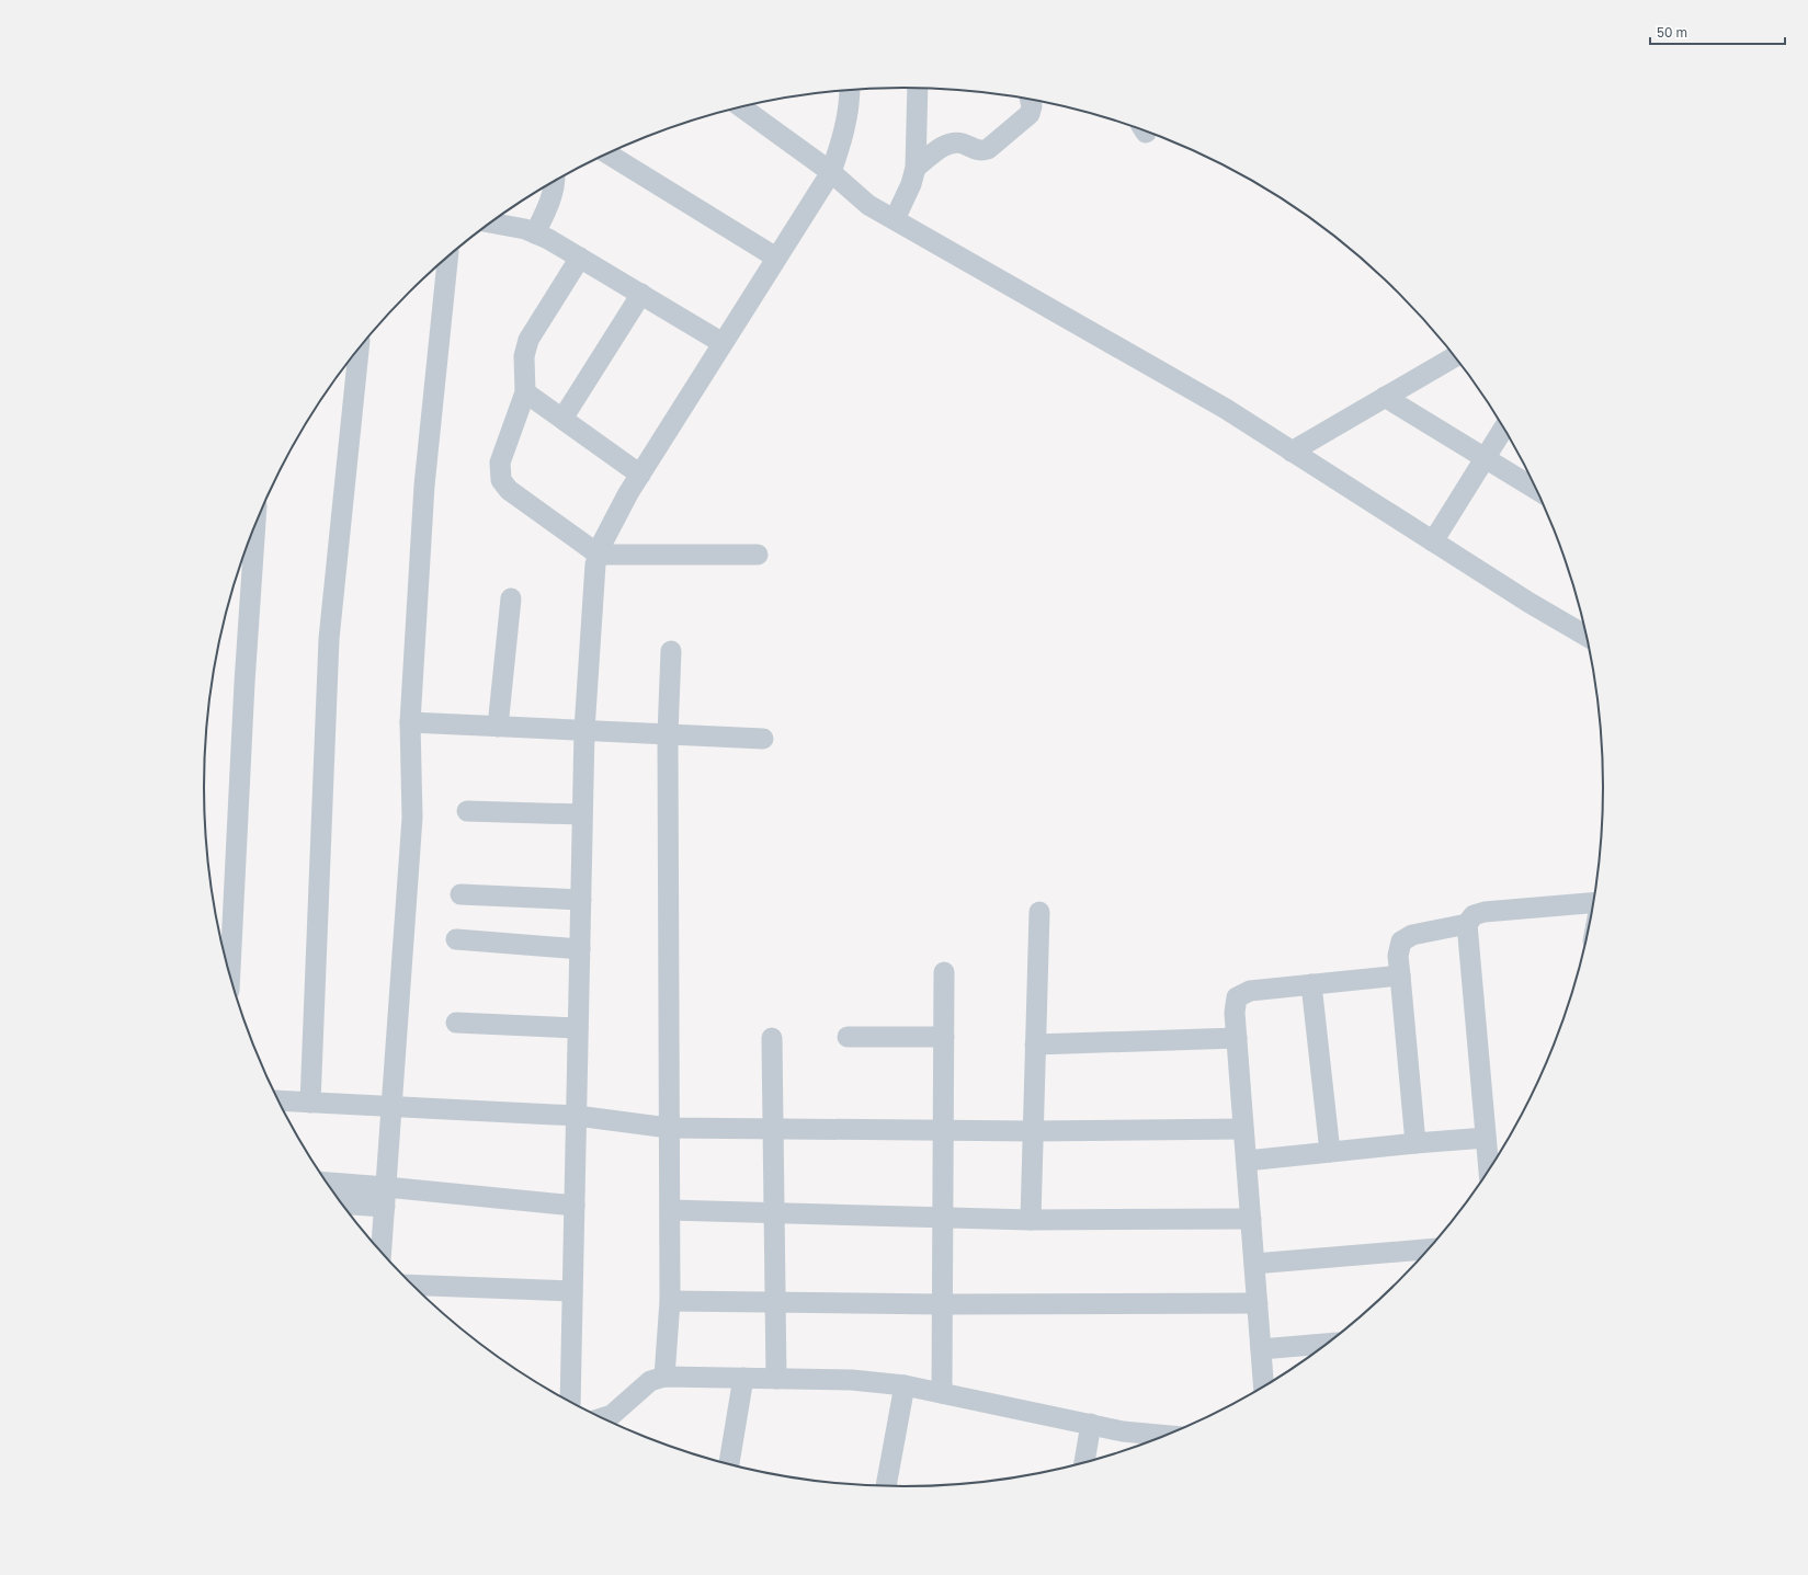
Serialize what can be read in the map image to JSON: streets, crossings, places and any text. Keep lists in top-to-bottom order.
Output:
{
  "scale_bar": "50 m"
}
